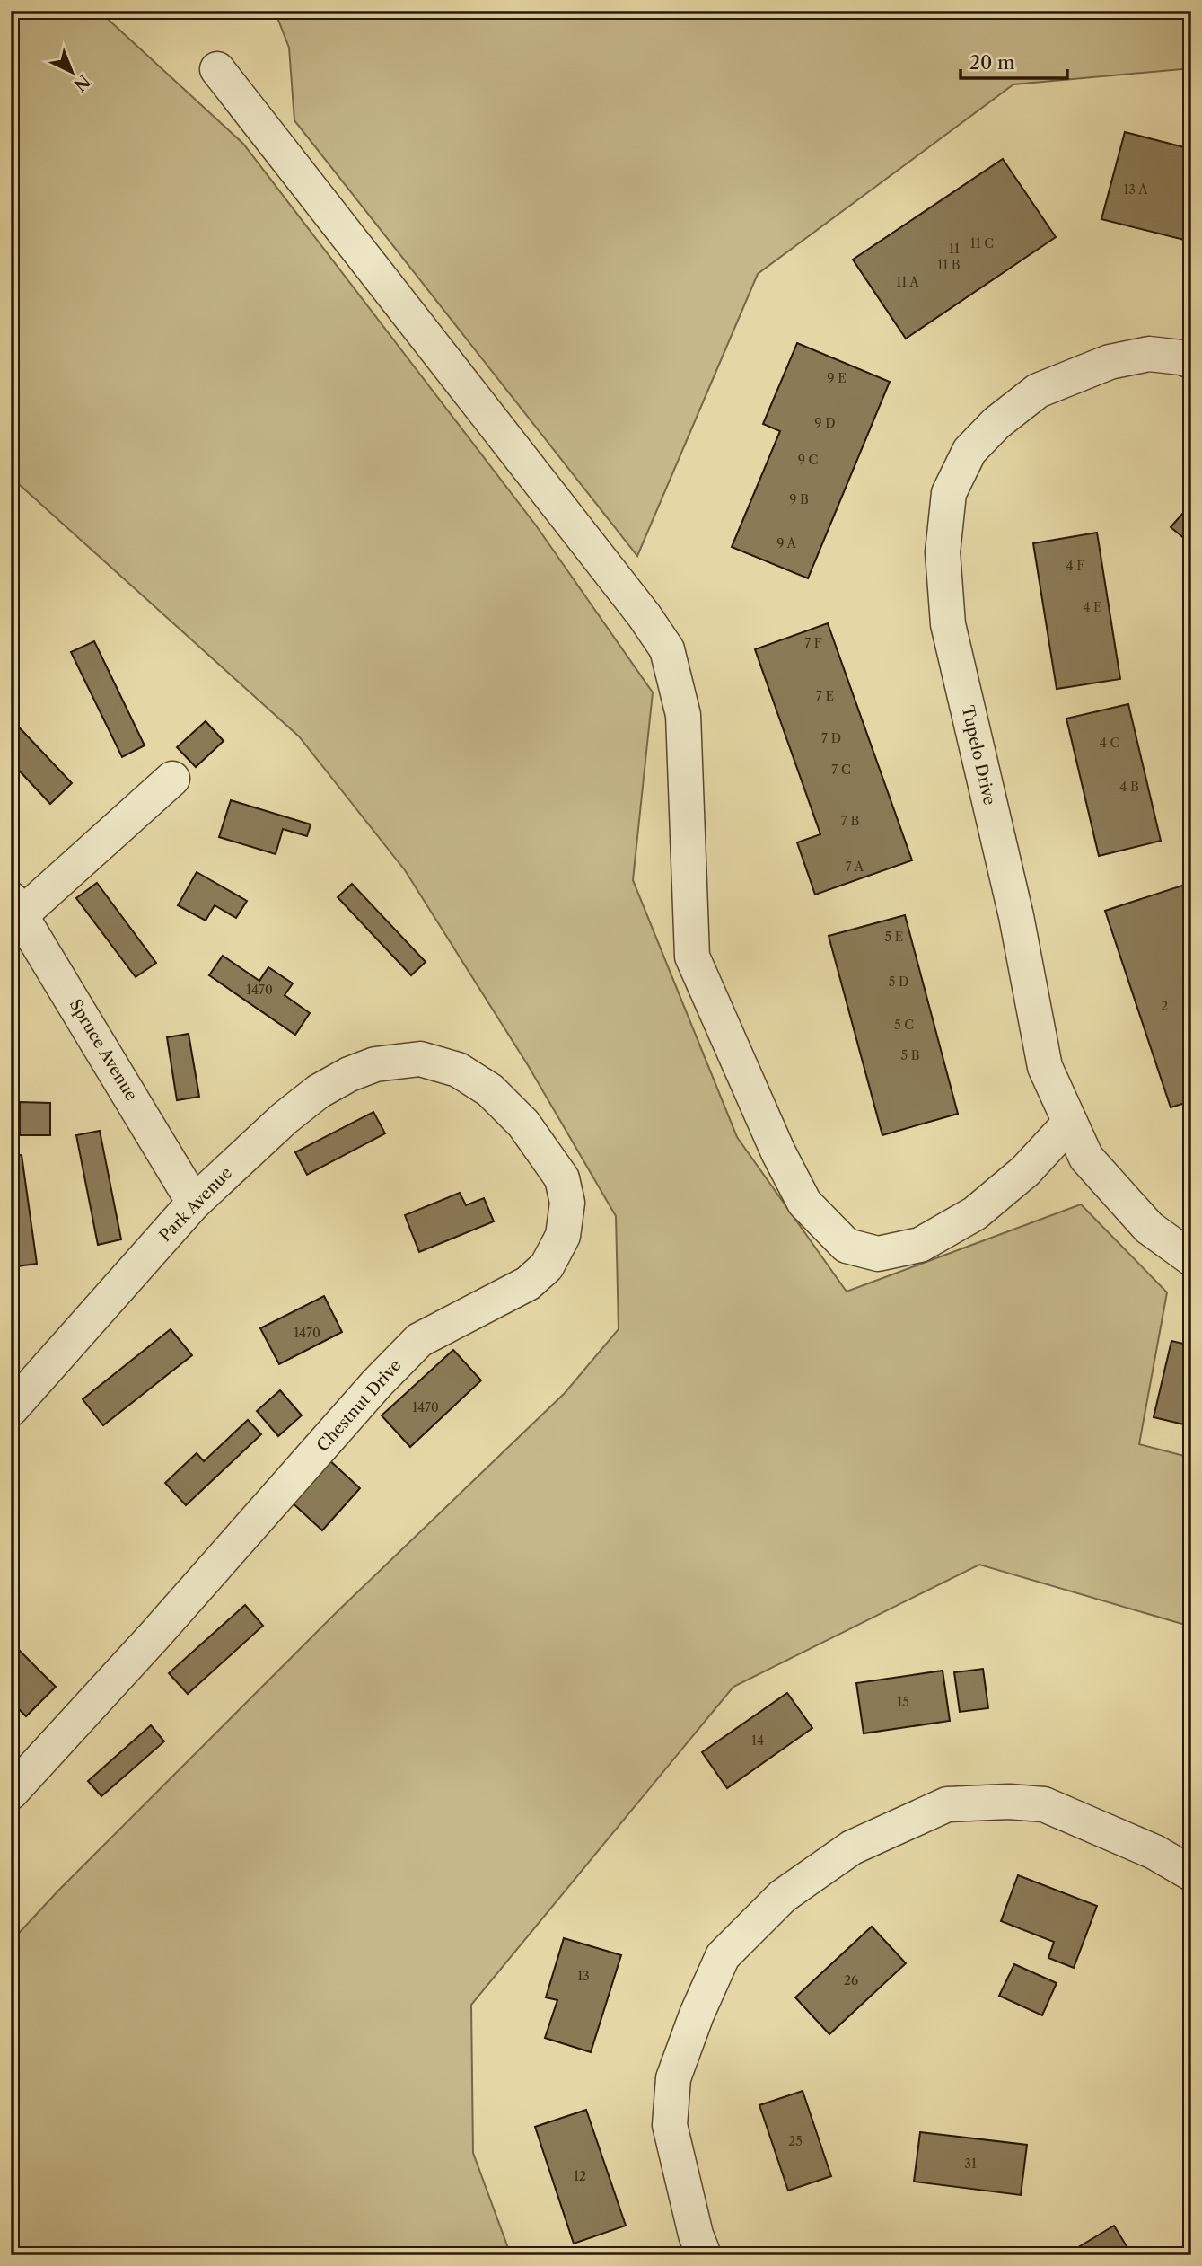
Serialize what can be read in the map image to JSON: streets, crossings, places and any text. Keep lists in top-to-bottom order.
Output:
{
  "streets": {
    "street": [
      "Tupelo Drive",
      "Spruce Avenue",
      "Park Avenue",
      "Chestnut Drive"
    ]
  },
  "crossings": [
    ["Spruce Avenue", "Park Avenue"],
    ["Park Avenue", "Chestnut Drive"]
  ],
  "house_numbers": [
    "13 A",
    "11 C",
    "11",
    "11 B",
    "11 A",
    "9 E",
    "9 D",
    "9 C",
    "9 B",
    "9 A",
    "4 F",
    "4 E",
    "7 F",
    "7 E",
    "7 D",
    "4 C",
    "7 C",
    "4 B",
    "7 B",
    "7 A",
    "5 E",
    "5 D",
    "1470",
    "2",
    "5 C",
    "5 B",
    "1470",
    "1470",
    "15",
    "14",
    "13",
    "26",
    "25",
    "31",
    "12"
  ],
  "scale_bar": "20 m",
  "north": "bottom right"
}
